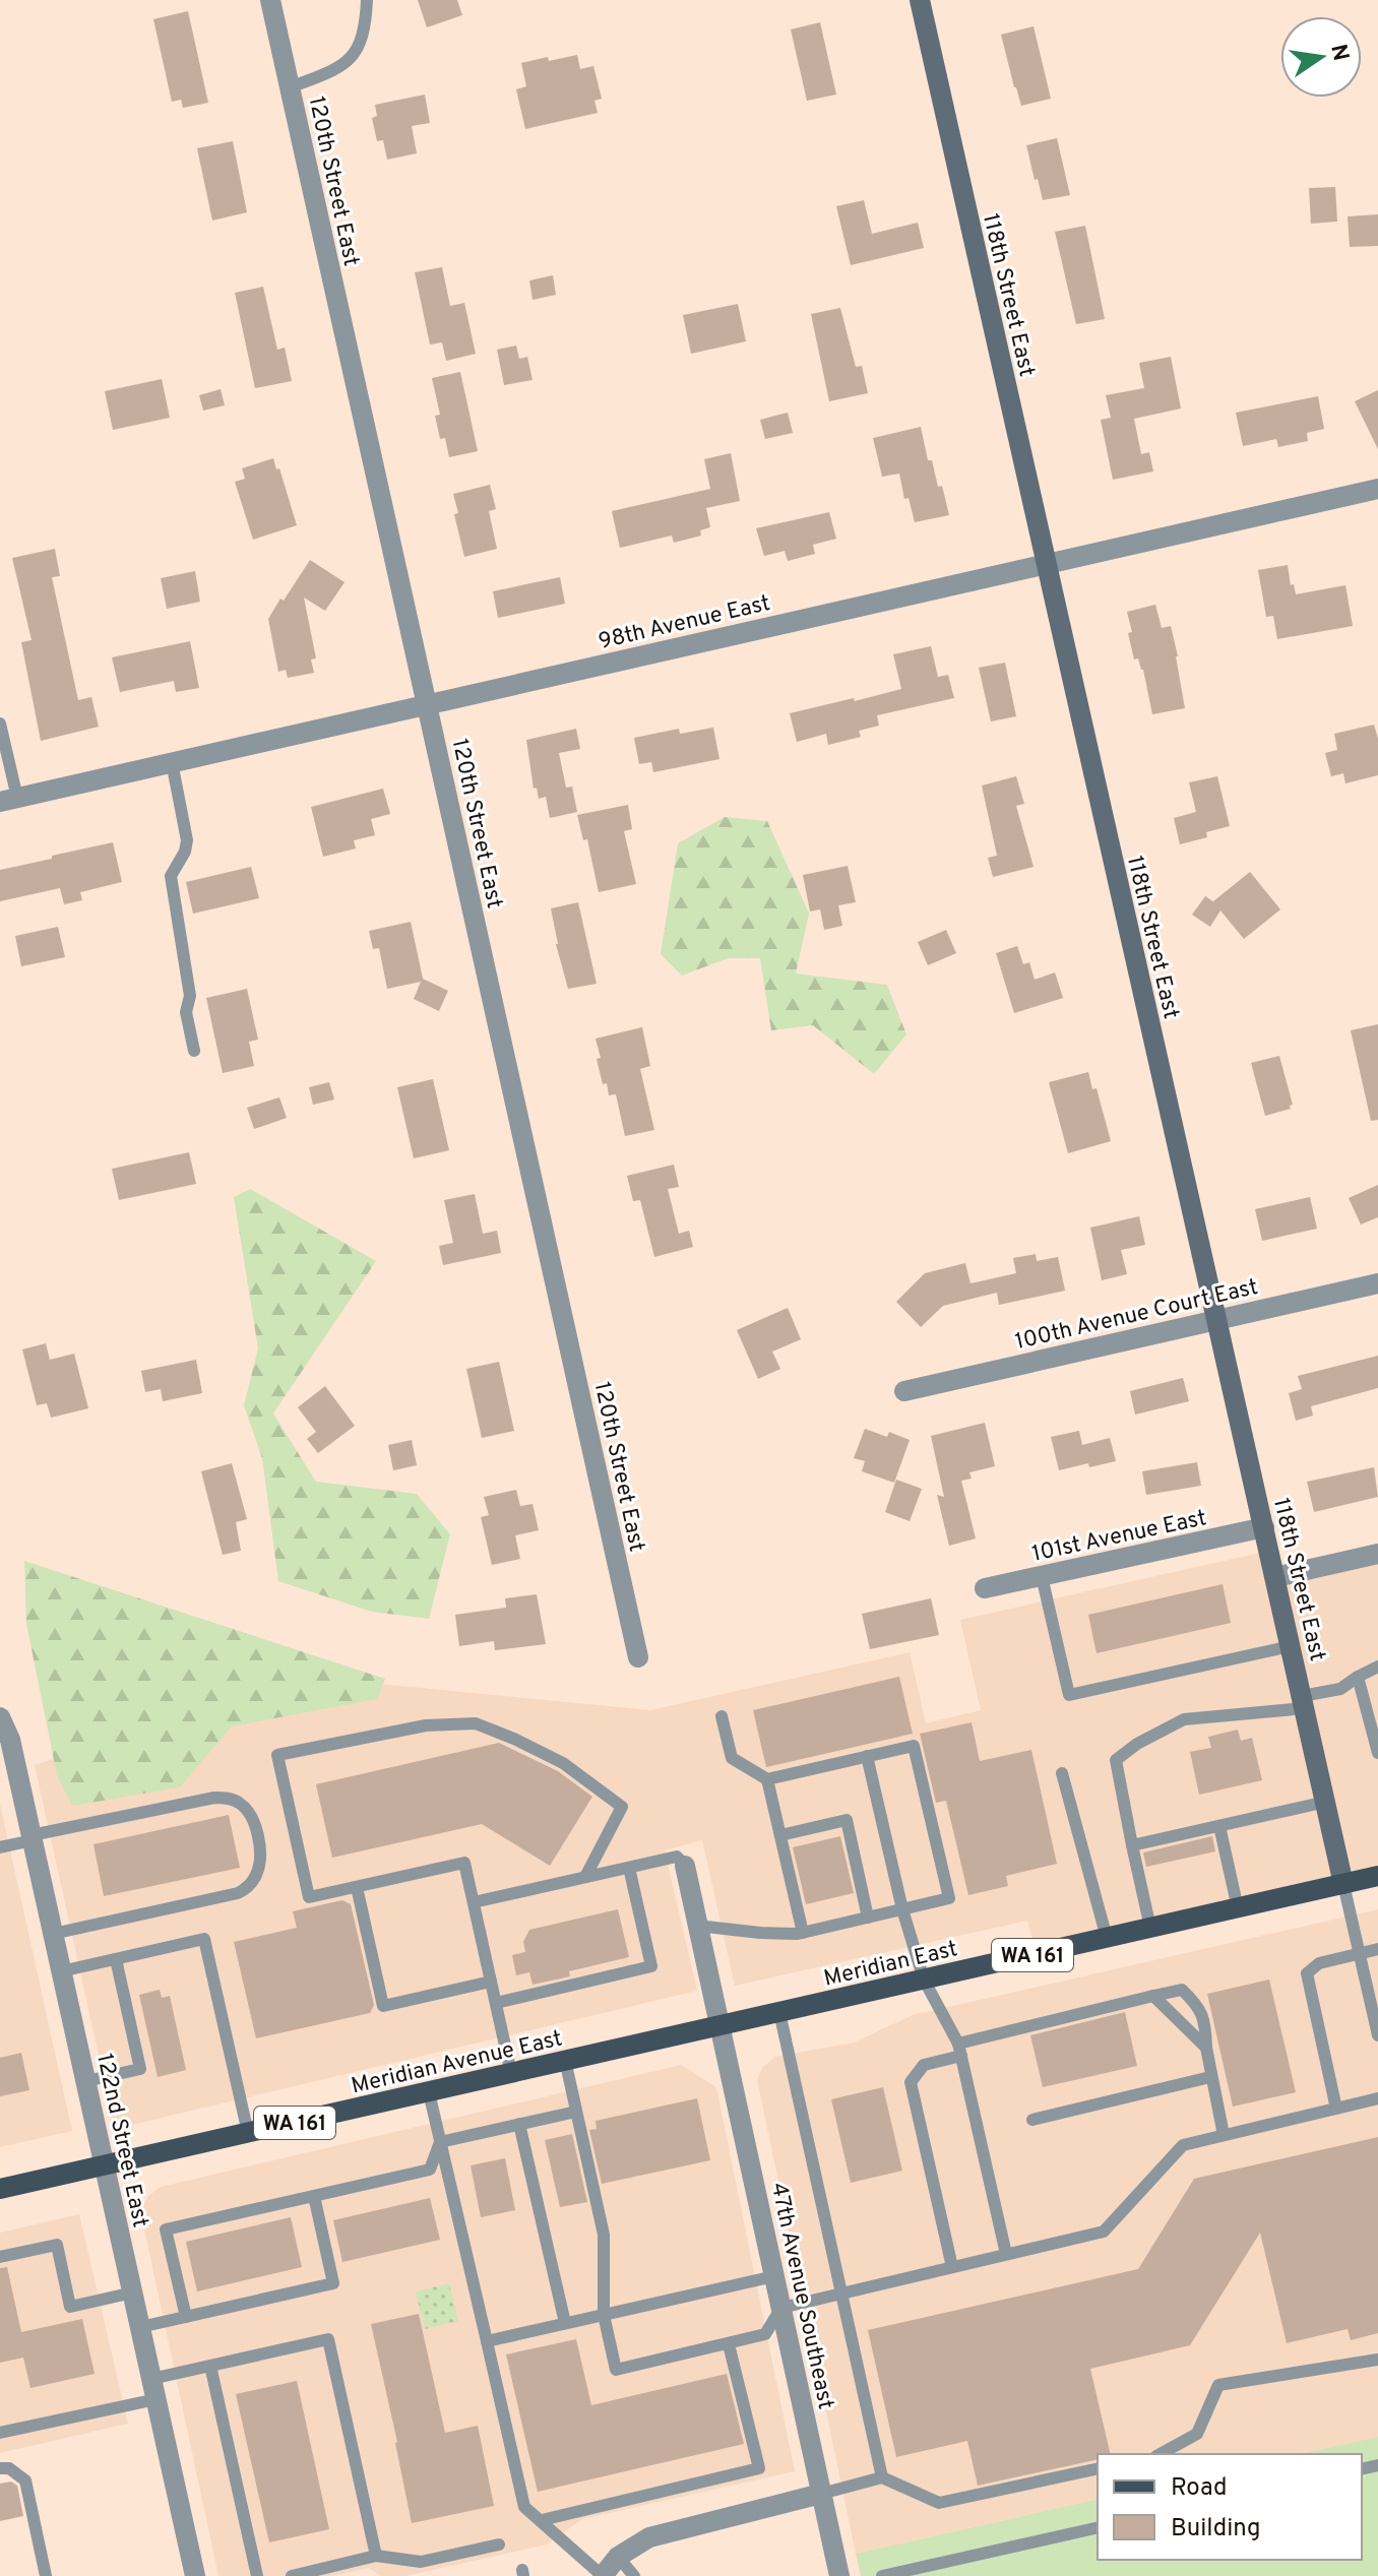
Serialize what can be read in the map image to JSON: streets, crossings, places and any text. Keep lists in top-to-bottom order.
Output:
{
  "streets": {
    "main road": ["WA 161", "Meridian East", "Meridian Avenue East"],
    "street": [
      "120th Street East",
      "118th Street East",
      "98th Avenue East",
      "100th Avenue Court East",
      "101st Avenue East",
      "122nd Street East",
      "47th Avenue Southeast"
    ]
  },
  "crossings": [
    ["120th Street East", "98th Avenue East"],
    ["118th Street East", "98th Avenue East"],
    ["118th Street East", "100th Avenue Court East"],
    ["118th Street East", "101st Avenue East"],
    ["118th Street East", "WA 161"],
    ["118th Street East", "Meridian East"],
    ["WA 161", "Meridian East"],
    ["Meridian East", "Meridian Avenue East"],
    ["Meridian East", "47th Avenue Southeast"],
    ["Meridian Avenue East", "122nd Street East"]
  ],
  "legend": ["Road", "Building"],
  "north": "right"
}
